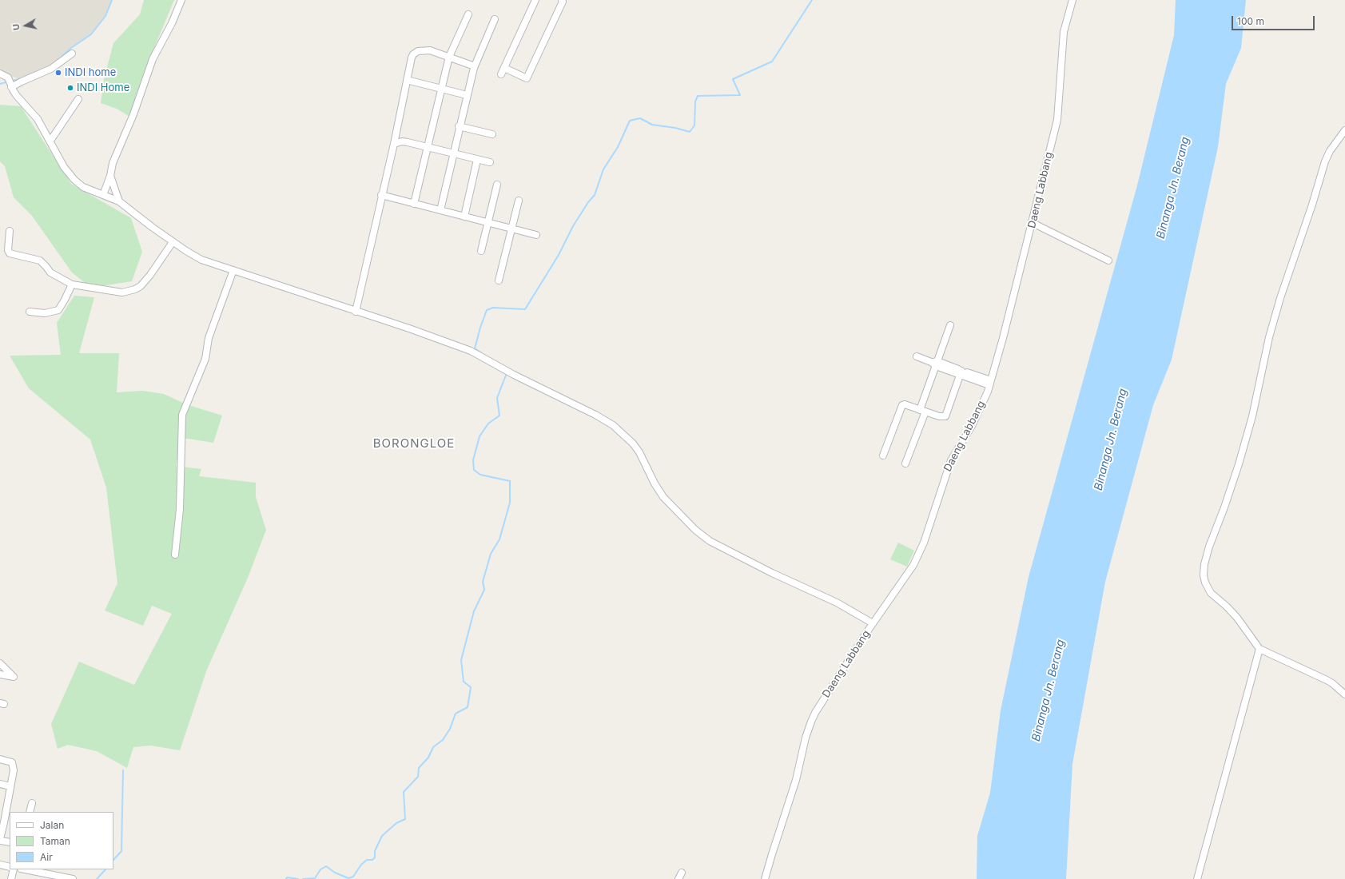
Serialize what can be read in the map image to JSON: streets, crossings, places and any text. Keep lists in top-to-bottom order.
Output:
{
  "streets": {
    "street": ["Daeng Labbang"]
  },
  "districts": ["BORONGLOE"],
  "water": ["Binanga Jn. Berang"],
  "places": ["INDI home", "INDI Home"],
  "legend": ["Jalan", "Taman", "Air"],
  "scale_bar": "100 m",
  "north": "left"
}
